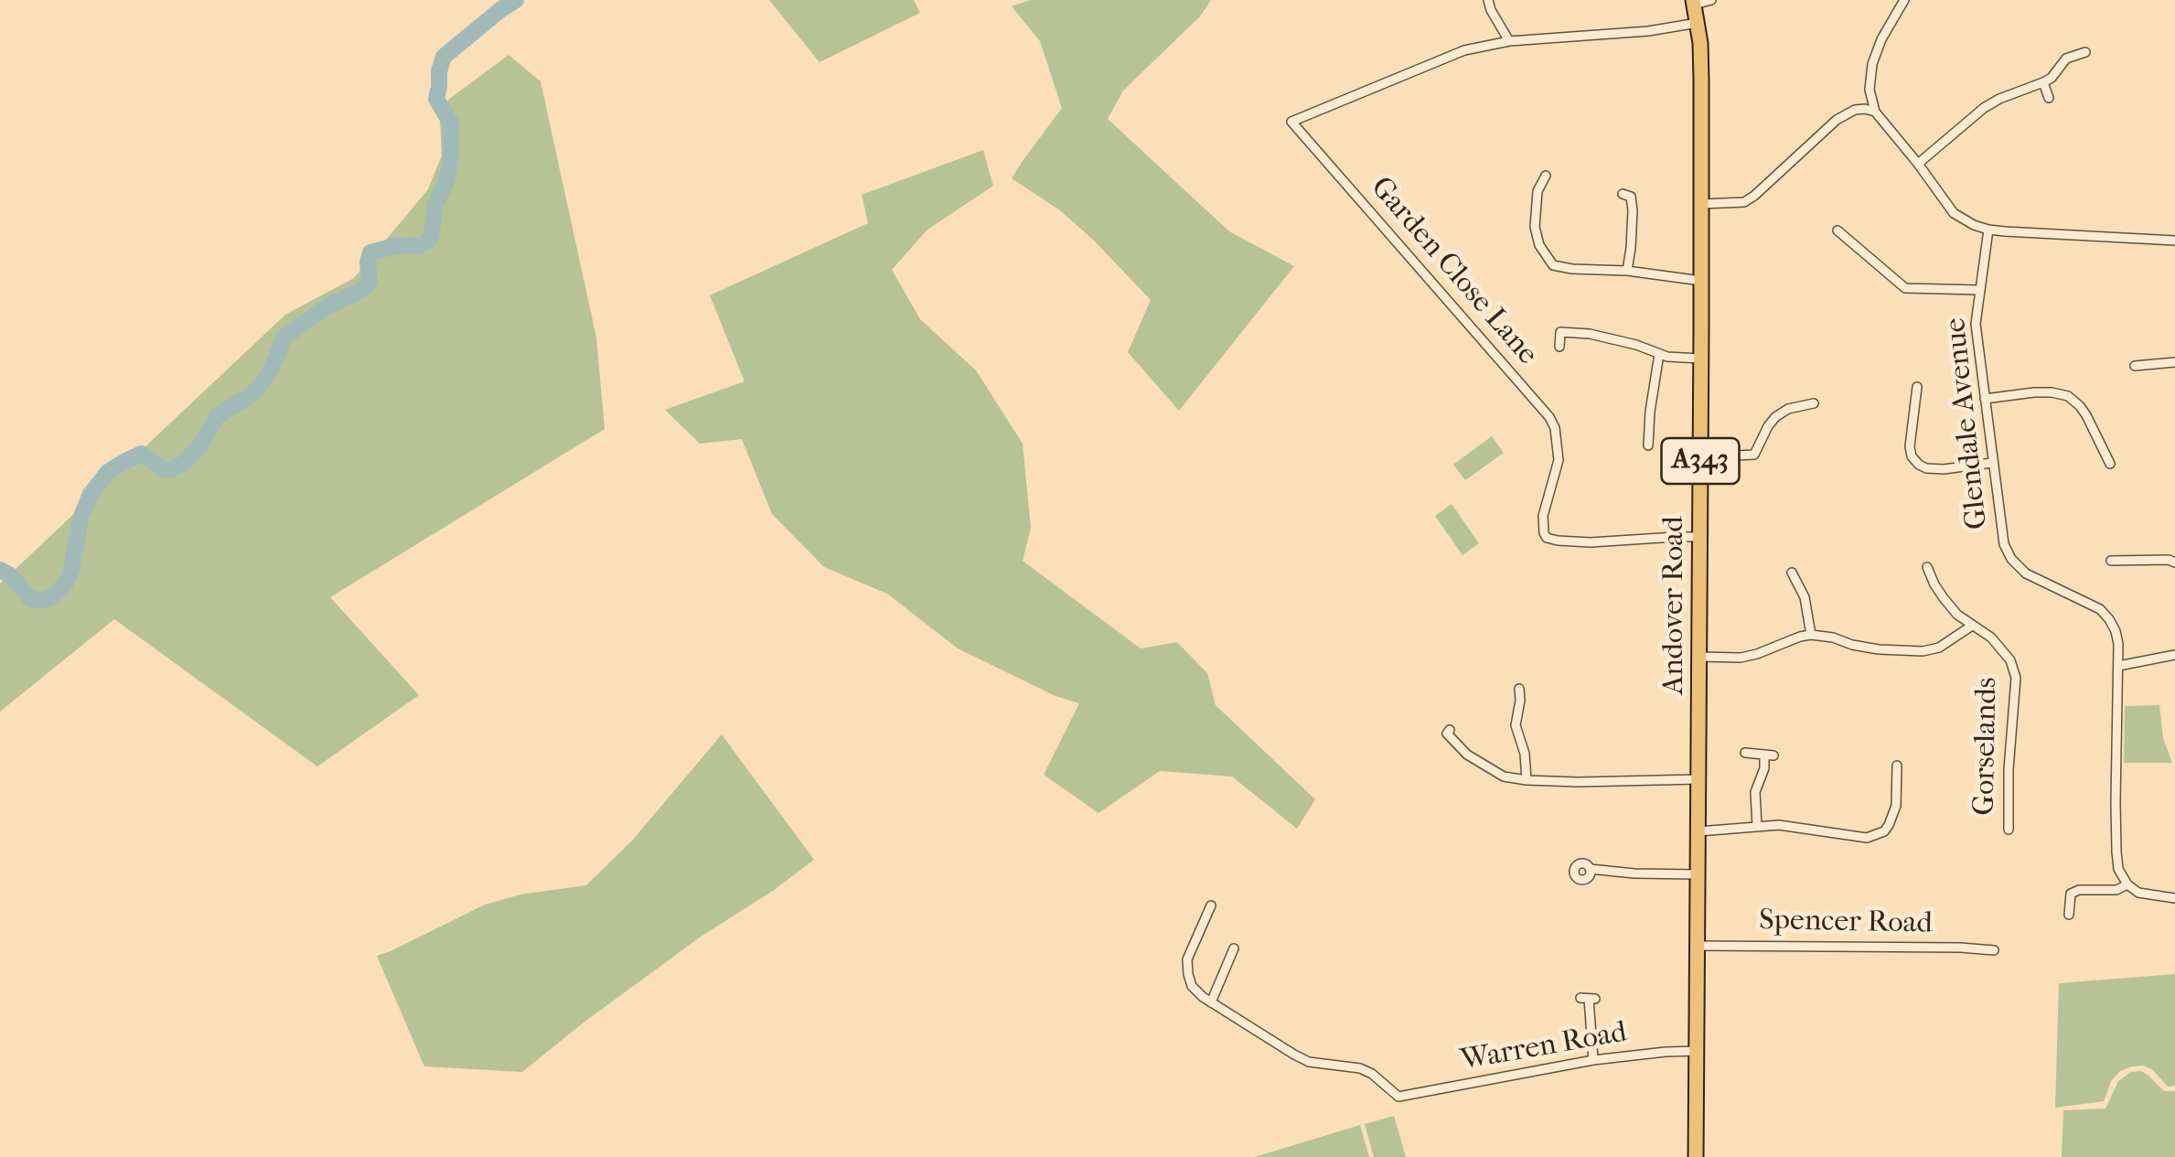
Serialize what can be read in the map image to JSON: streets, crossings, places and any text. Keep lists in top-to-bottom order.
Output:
{
  "streets": {
    "main road": ["A343", "Andover Road"],
    "street": [
      "Garden Close Lane",
      "Glendale Avenue",
      "Gorselands",
      "Spencer Road",
      "Warren Road"
    ]
  },
  "crossings": [
    ["Garden Close Lane", "Andover Road"],
    ["Andover Road", "Spencer Road"],
    ["Andover Road", "Warren Road"]
  ]
}
